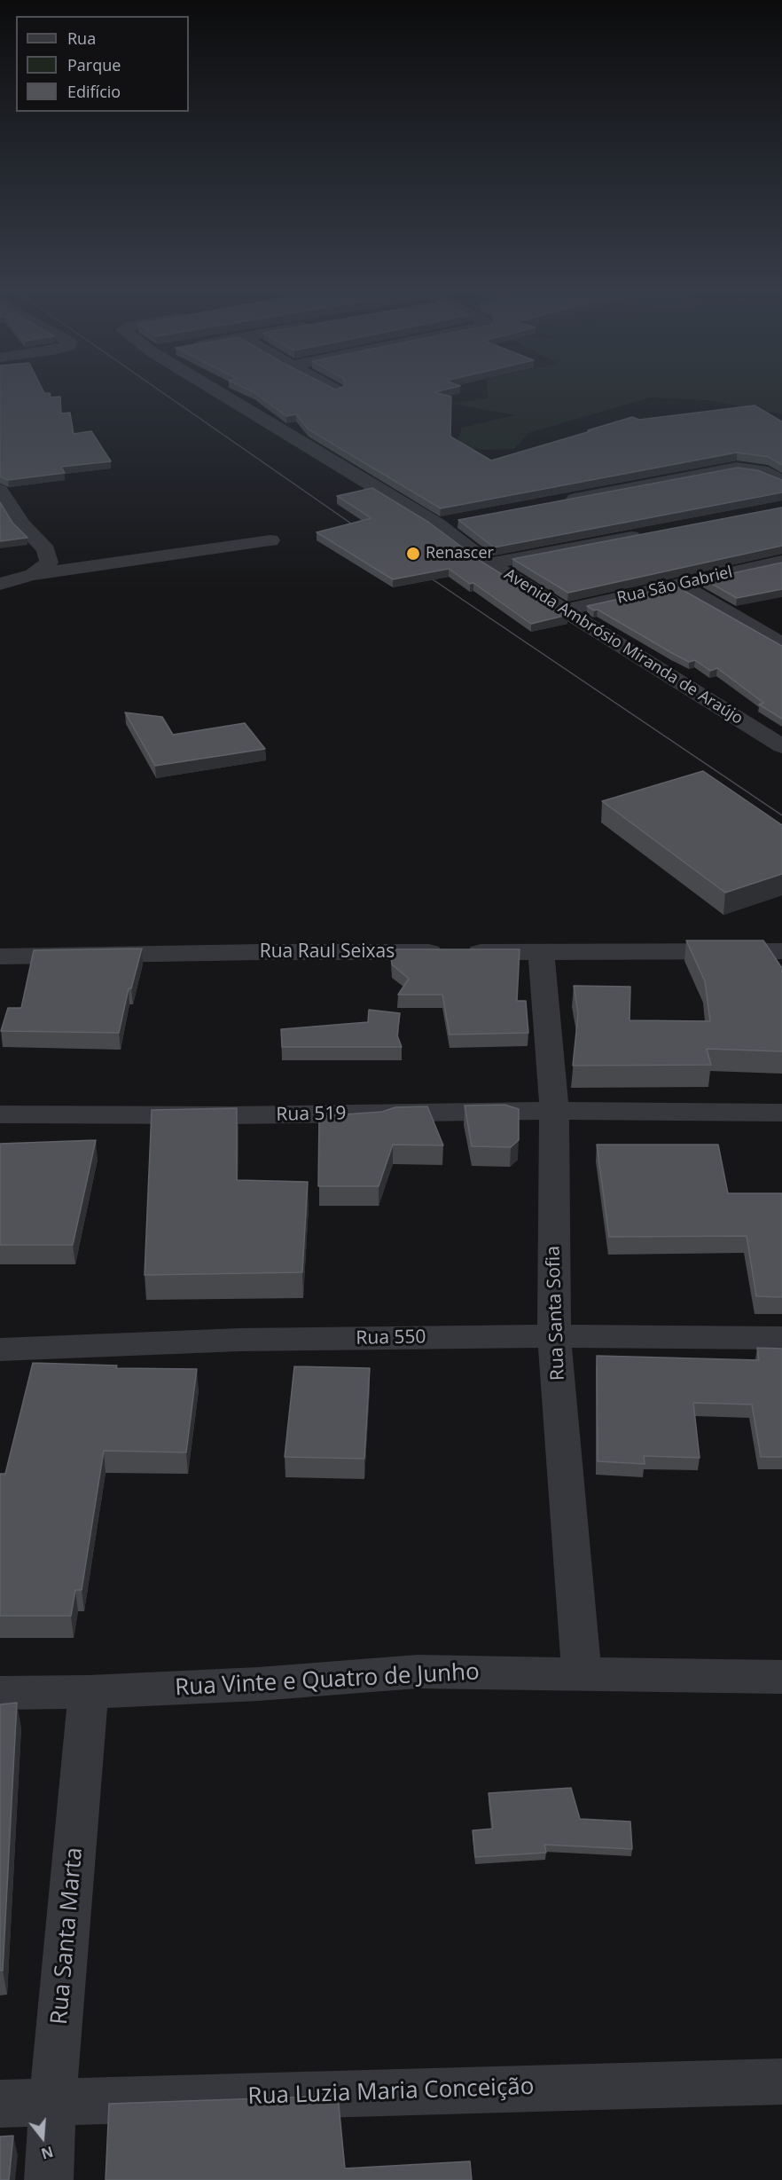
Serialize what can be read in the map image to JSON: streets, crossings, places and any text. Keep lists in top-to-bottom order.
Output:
{
  "streets": {
    "street": [
      "Rua São Gabriel",
      "Avenida Ambrósio Miranda de Araújo",
      "Rua Raul Seixas",
      "Rua 519",
      "Rua Santa Sofia",
      "Rua 550",
      "Rua Vinte e Quatro de Junho",
      "Rua Santa Marta",
      "Rua Luzia Maria Conceição"
    ]
  },
  "crossings": [
    ["Rua São Gabriel", "Avenida Ambrósio Miranda de Araújo"],
    ["Rua Raul Seixas", "Rua Santa Sofia"],
    ["Rua 519", "Rua Santa Sofia"],
    ["Rua Santa Sofia", "Rua 550"],
    ["Rua Santa Sofia", "Rua Vinte e Quatro de Junho"],
    ["Rua Vinte e Quatro de Junho", "Rua Santa Marta"],
    ["Rua Santa Marta", "Rua Luzia Maria Conceição"]
  ],
  "places": ["Renascer"],
  "legend": ["Rua", "Parque", "Edifício"],
  "north": "bottom"
}
